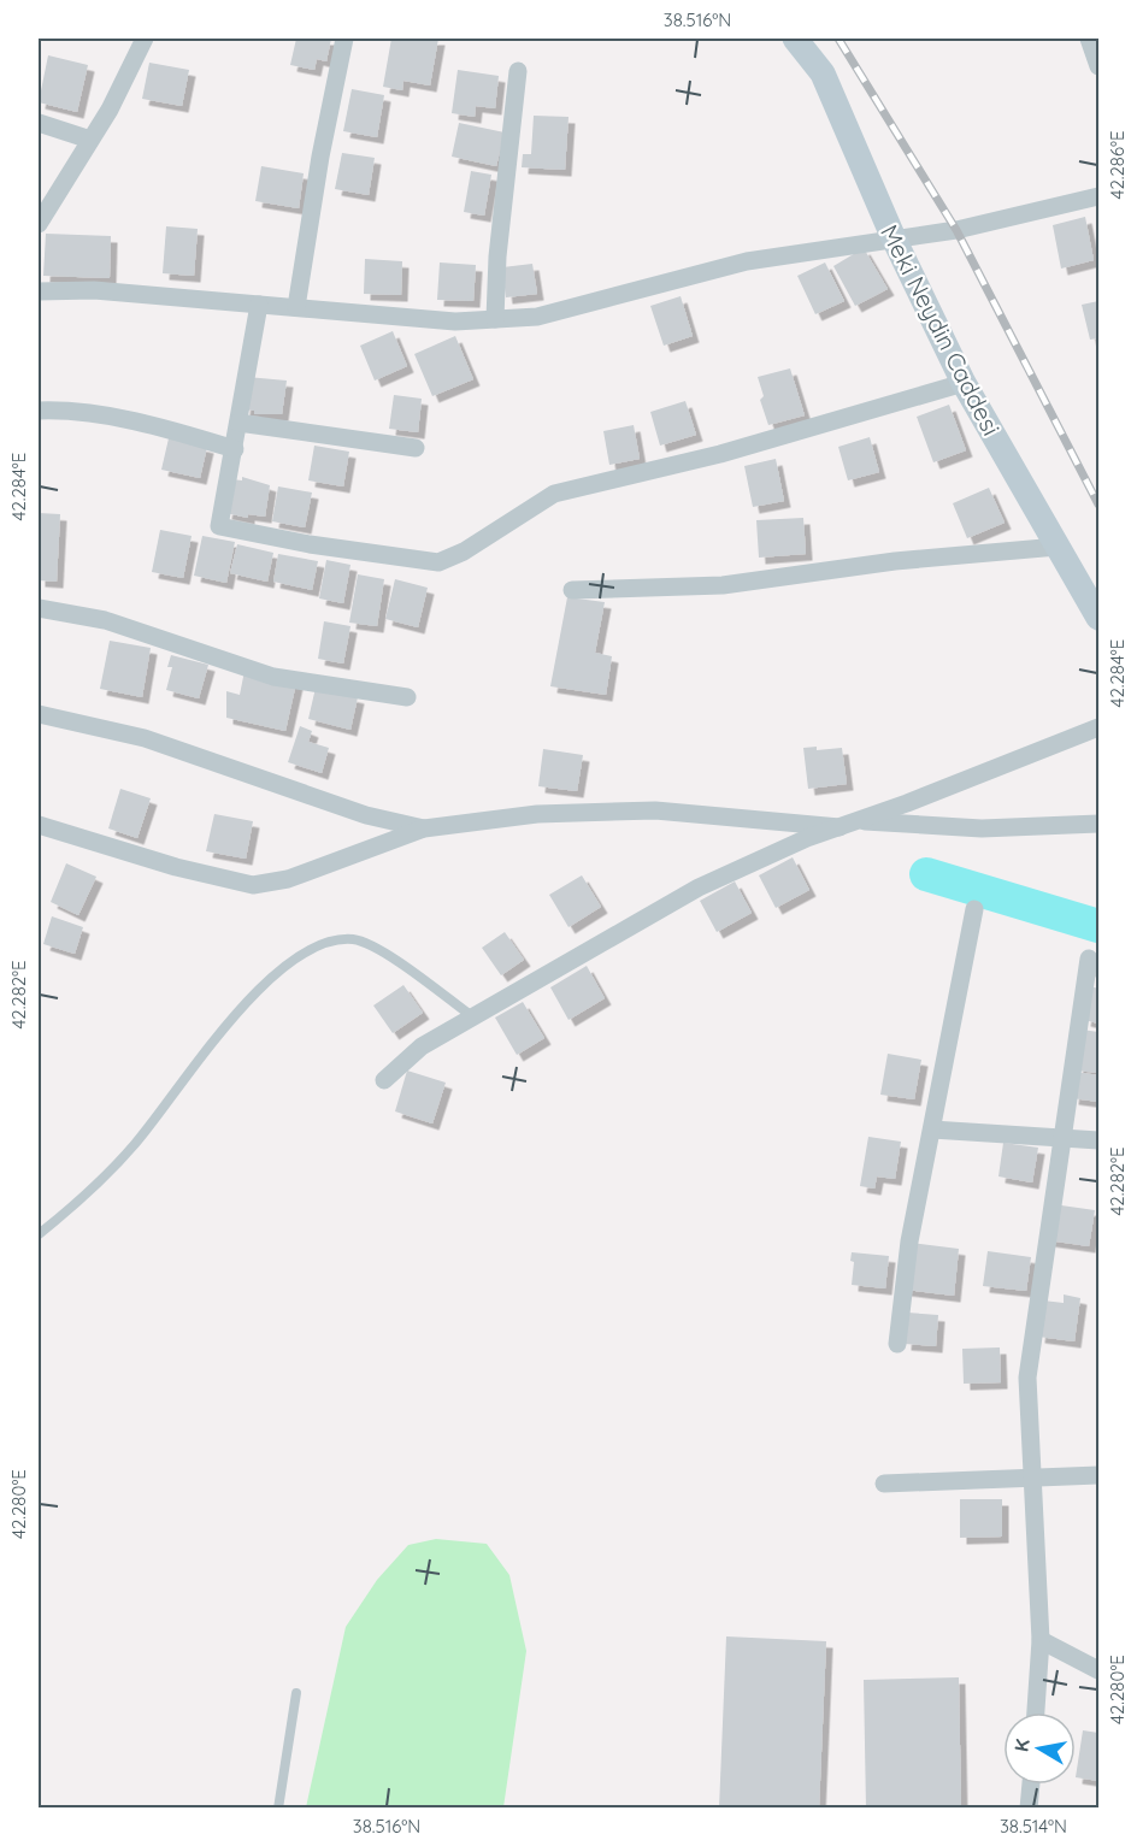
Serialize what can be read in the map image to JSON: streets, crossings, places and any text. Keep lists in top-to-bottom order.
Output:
{
  "streets": {
    "street": ["Meki Neydin Caddesi"]
  },
  "north": "left",
  "coordinates": [
    "38.516°N",
    "42.286°E",
    "42.284°E",
    "42.282°E",
    "42.280°E",
    "38.514°N"
  ]
}
